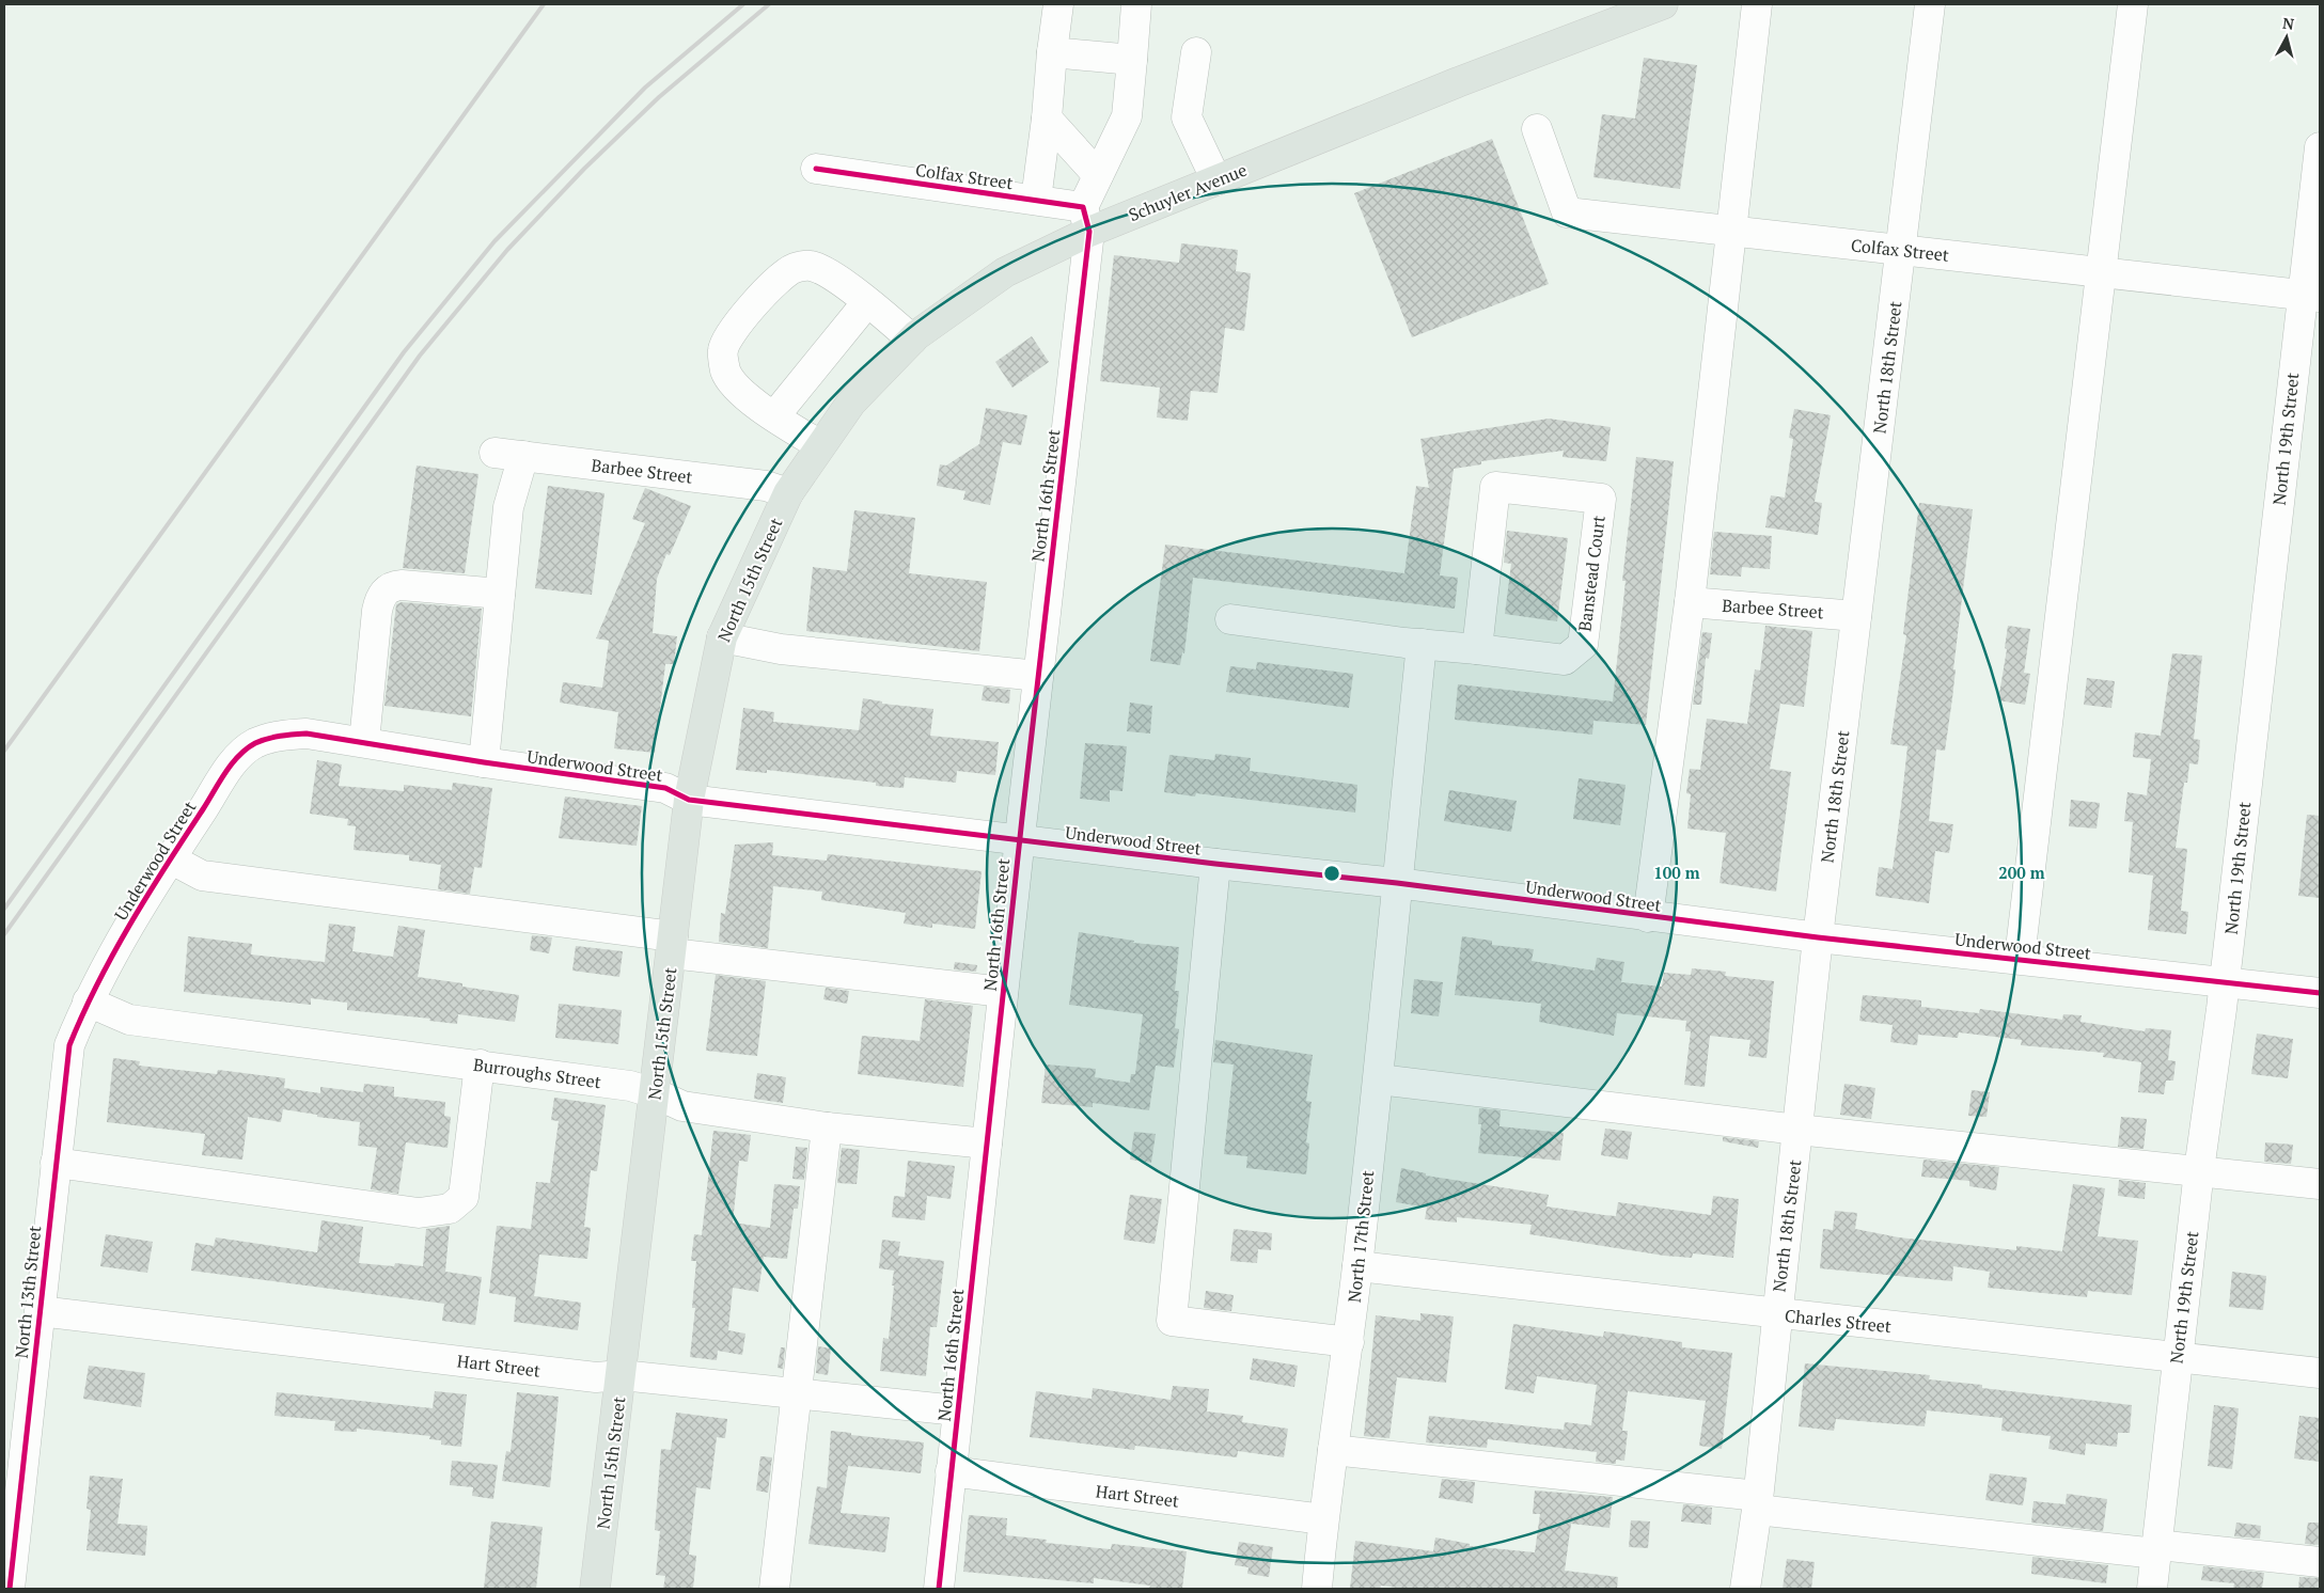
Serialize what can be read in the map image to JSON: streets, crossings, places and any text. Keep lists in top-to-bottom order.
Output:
{
  "streets": {
    "main road": ["Schuyler Avenue", "North 15th Street"],
    "street": [
      "Colfax Street",
      "North 18th Street",
      "North 19th Street",
      "Barbee Street",
      "North 16th Street",
      "Banstead Court",
      "Underwood Street",
      "Burroughs Street",
      "North 17th Street",
      "North 13th Street",
      "Charles Street",
      "Hart Street"
    ]
  },
  "crossings": [
    ["Colfax Street", "Schuyler Avenue"],
    ["Colfax Street", "North 18th Street"],
    ["Colfax Street", "North 19th Street"],
    ["Colfax Street", "North 16th Street"],
    ["Schuyler Avenue", "Barbee Street"],
    ["Schuyler Avenue", "North 16th Street"],
    ["Schuyler Avenue", "North 15th Street"],
    ["North 18th Street", "Barbee Street"],
    ["North 18th Street", "Underwood Street"],
    ["North 18th Street", "Charles Street"],
    ["North 19th Street", "Underwood Street"],
    ["North 19th Street", "Charles Street"],
    ["Barbee Street", "North 15th Street"],
    ["North 16th Street", "Underwood Street"],
    ["North 16th Street", "Burroughs Street"],
    ["North 16th Street", "Hart Street"],
    ["Banstead Court", "North 17th Street"],
    ["North 15th Street", "Underwood Street"],
    ["North 15th Street", "Burroughs Street"],
    ["North 15th Street", "Hart Street"],
    ["Underwood Street", "Burroughs Street"],
    ["Underwood Street", "North 17th Street"],
    ["Underwood Street", "North 13th Street"],
    ["Burroughs Street", "North 13th Street"],
    ["North 17th Street", "Charles Street"],
    ["North 17th Street", "Hart Street"],
    ["North 13th Street", "Hart Street"]
  ],
  "north": "top",
  "rings": ["100 m", "200 m"]
}
